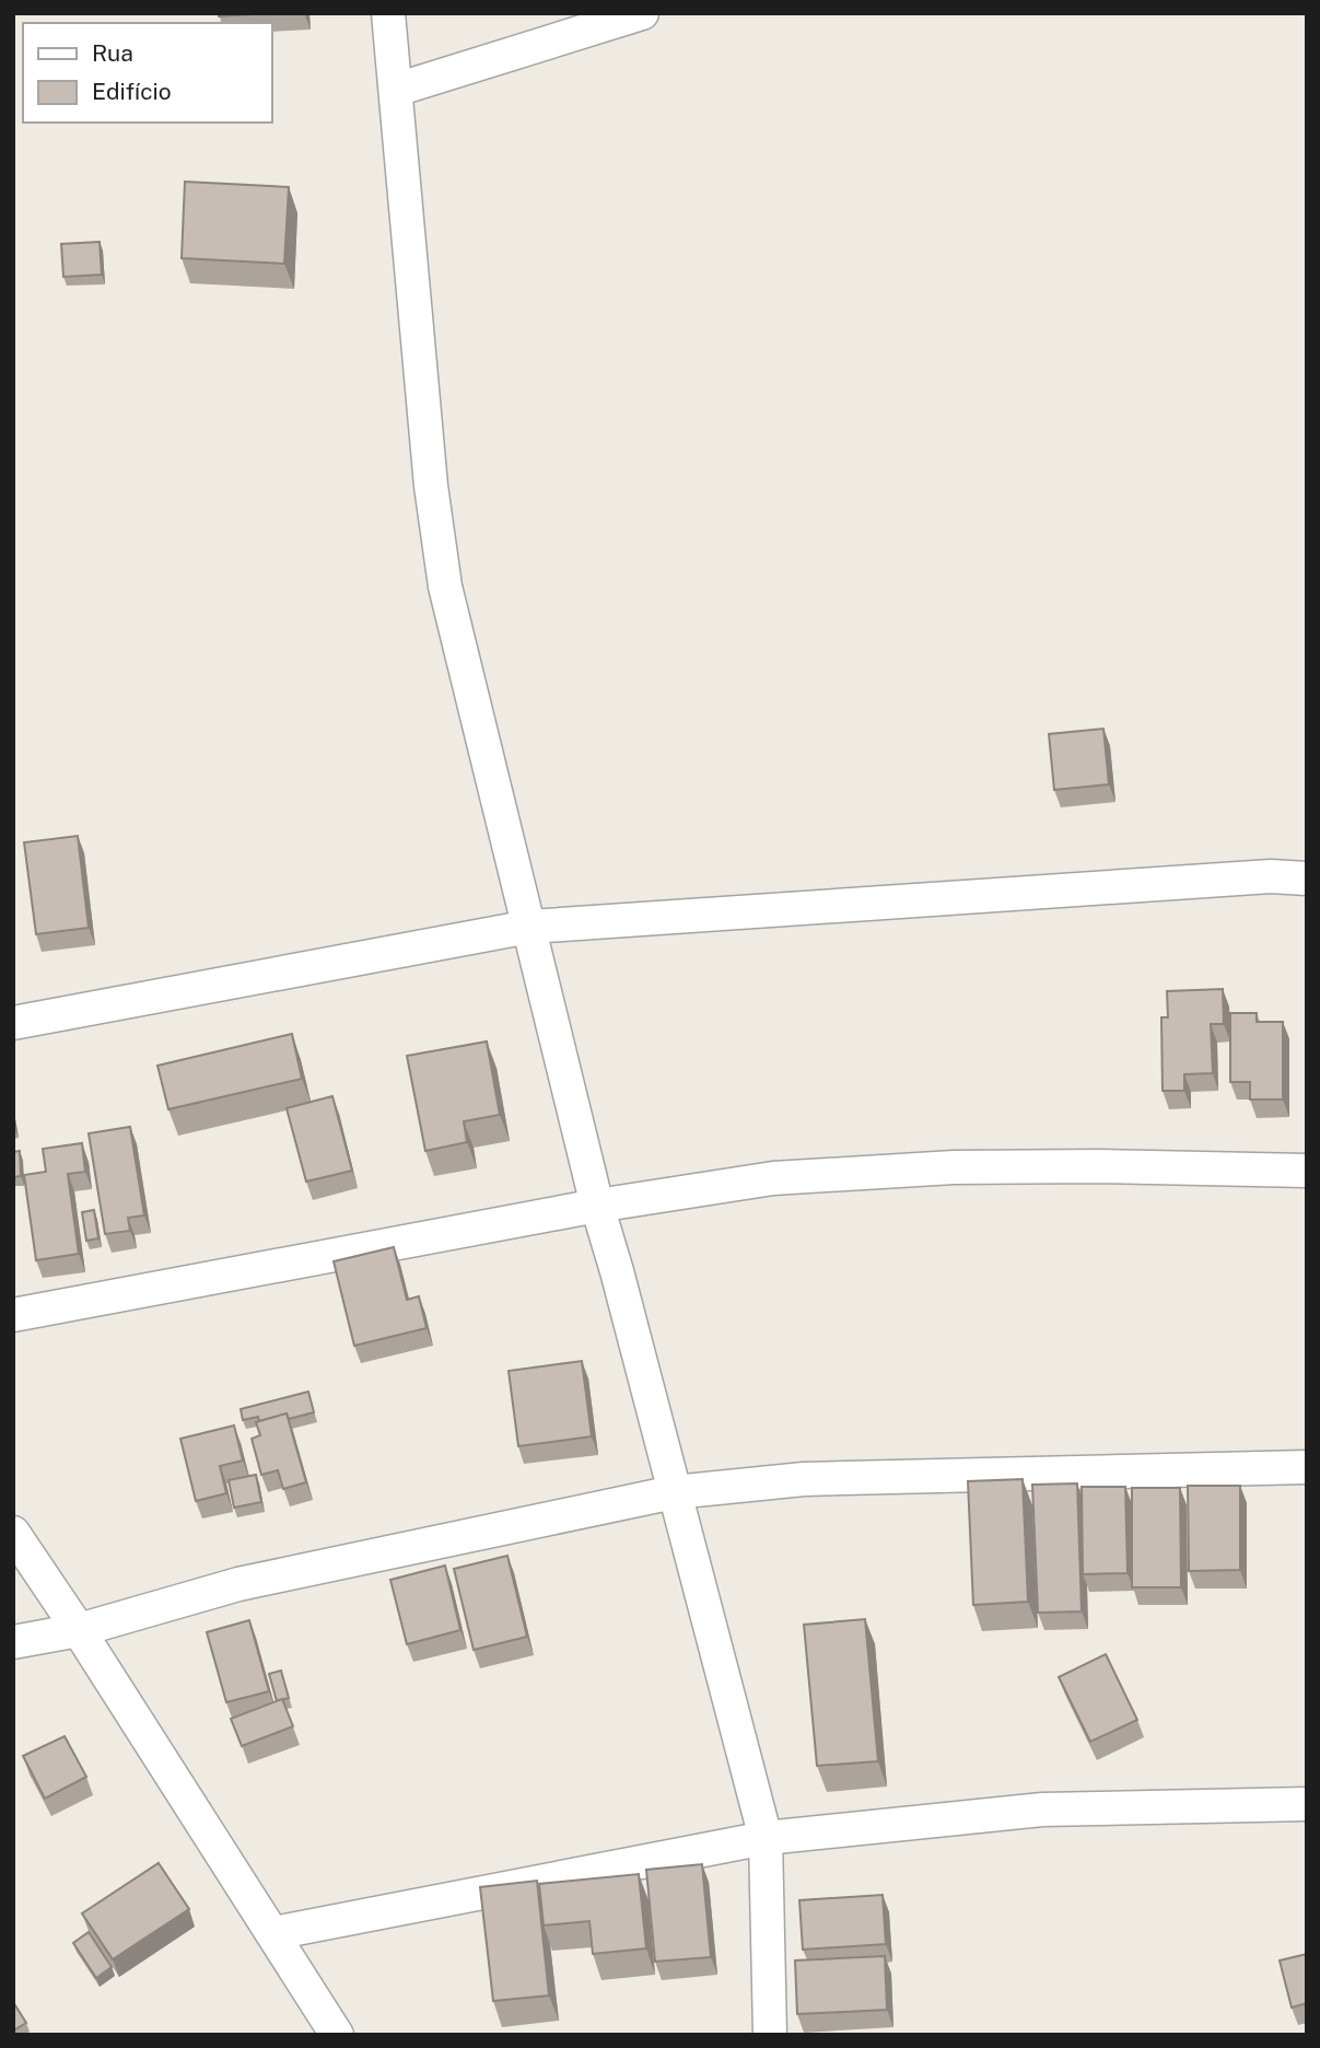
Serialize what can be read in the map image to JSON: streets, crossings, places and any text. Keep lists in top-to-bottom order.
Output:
{
  "legend": ["Rua", "Edifício"]
}
